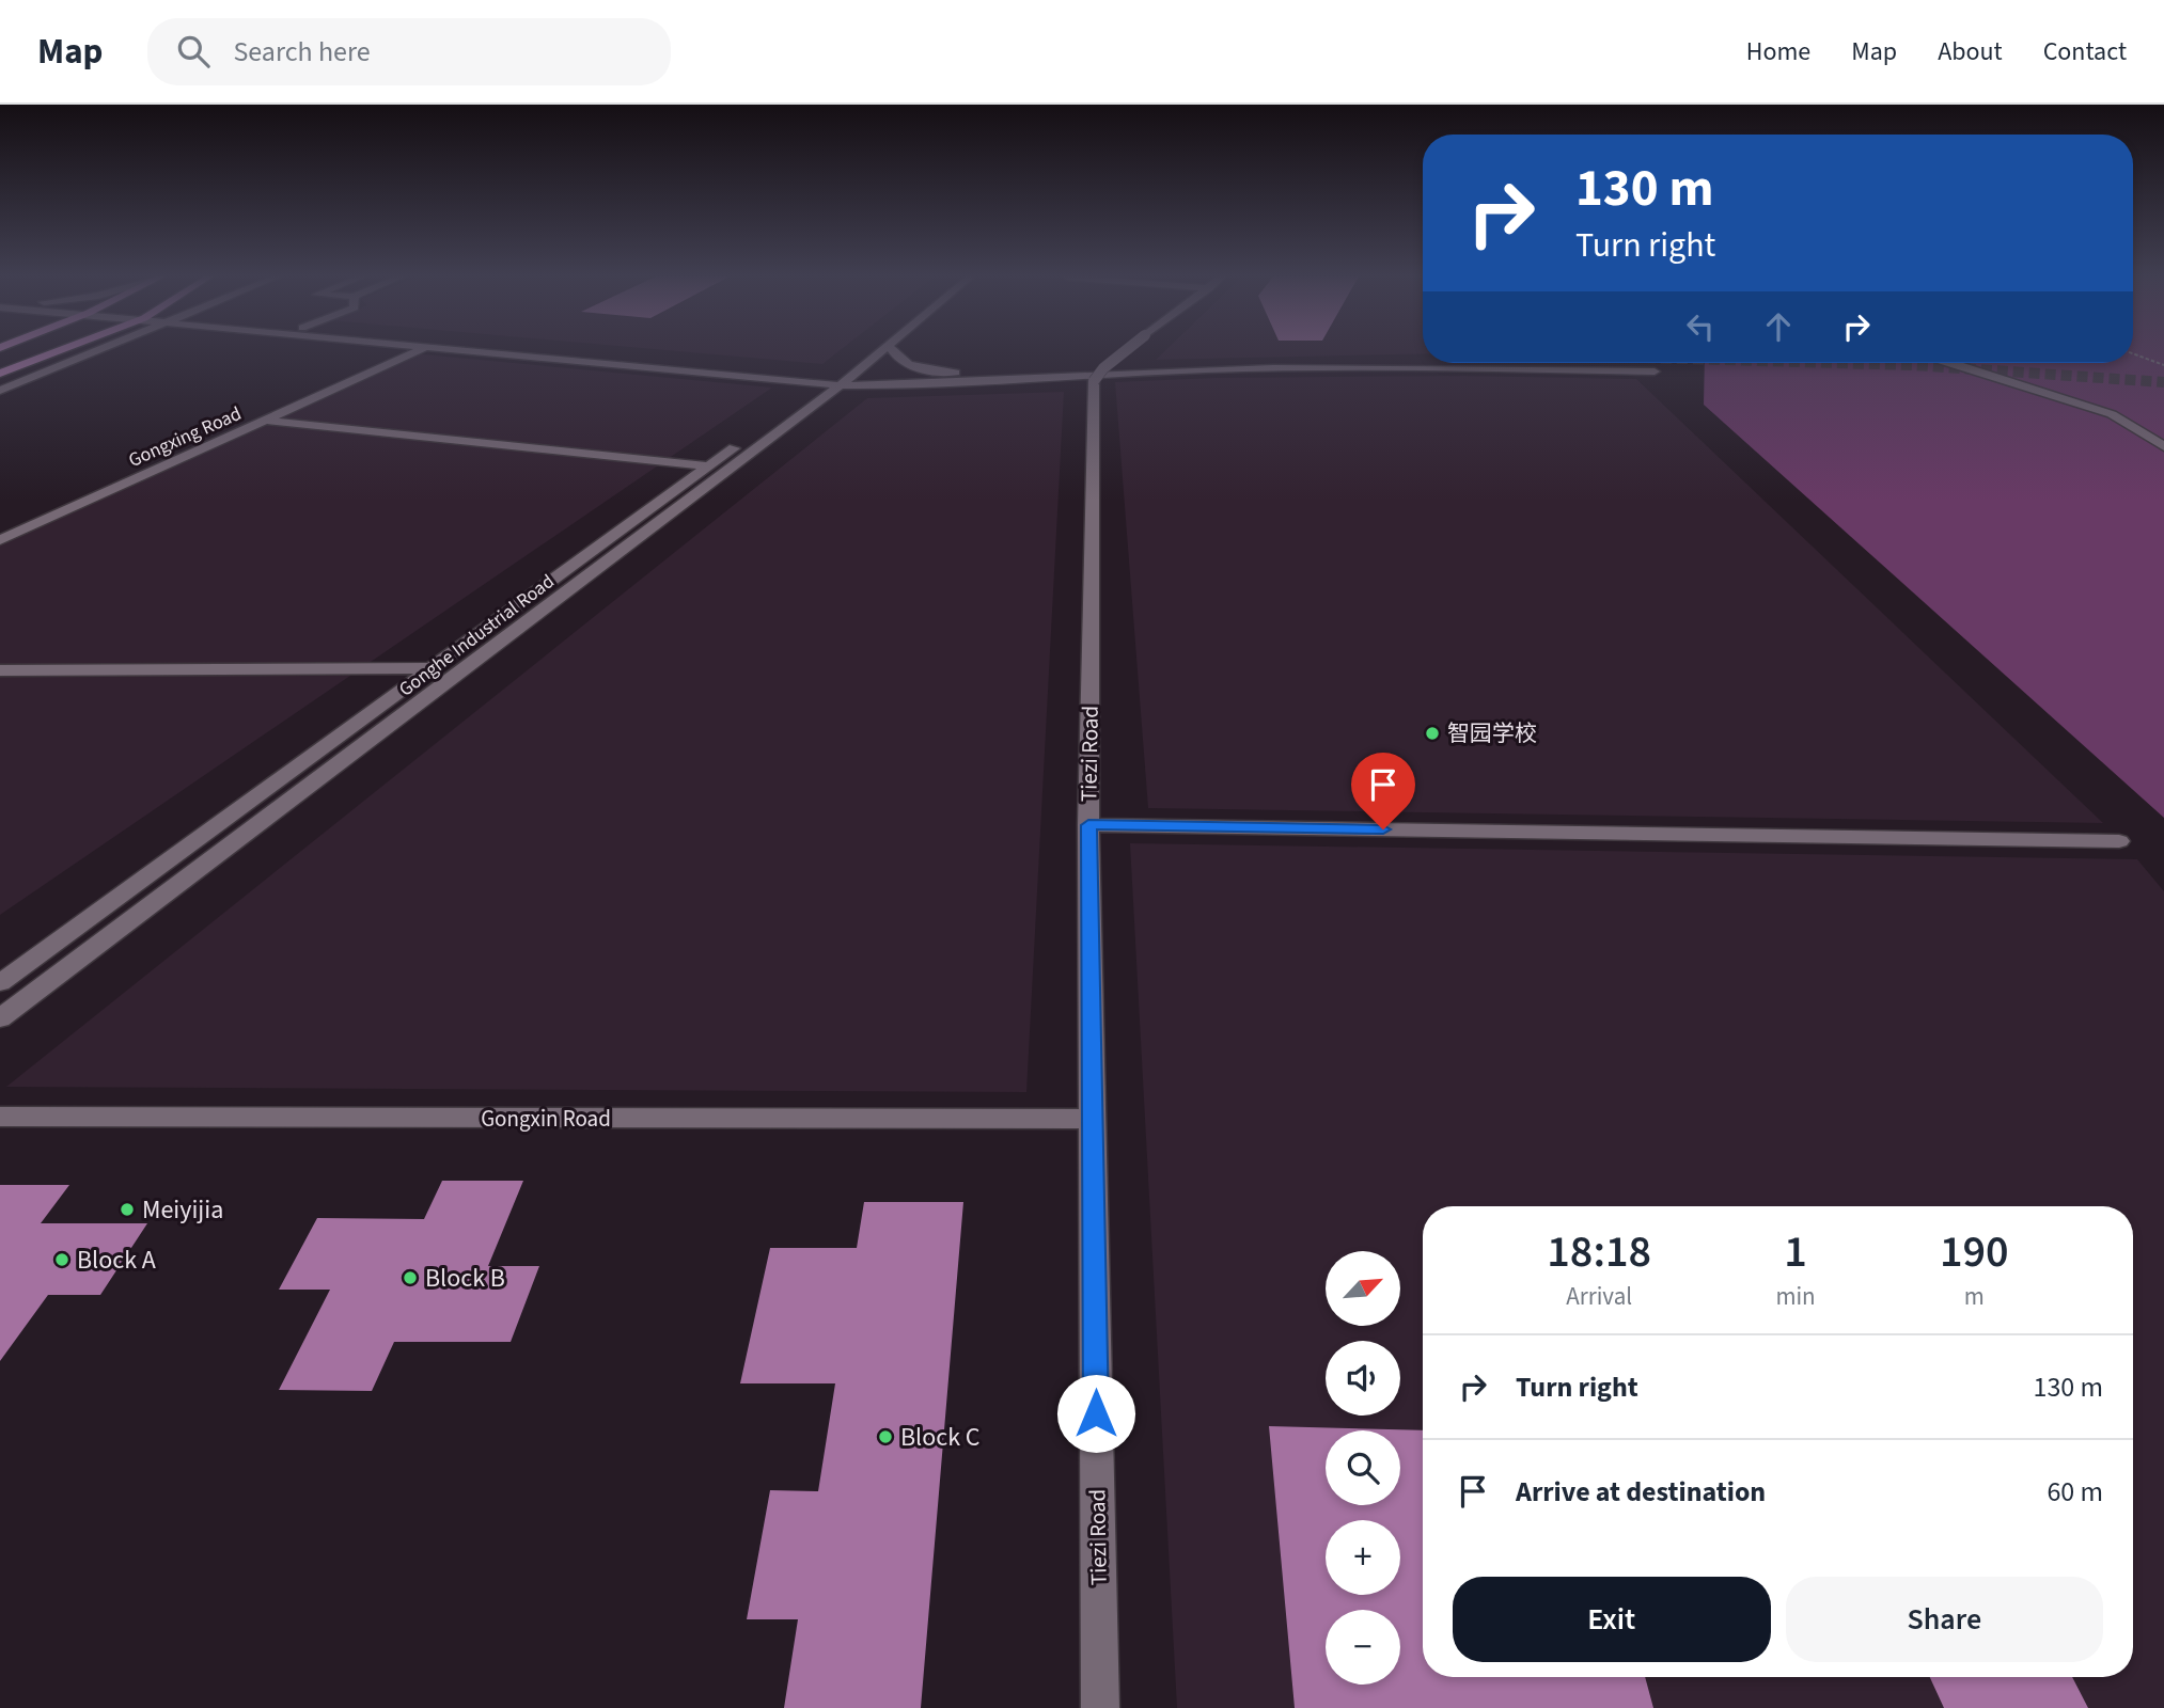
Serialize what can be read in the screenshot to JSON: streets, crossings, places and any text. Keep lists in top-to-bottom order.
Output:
{
  "streets": {
    "street": [
      "Gongxing Road",
      "Gonghe Industrial Road",
      "Tiezi Road",
      "Gongxin Road"
    ]
  },
  "crossings": [
    ["Tiezi Road", "Gongxin Road"]
  ],
  "places": [
    "智园学校",
    "Meiyijia",
    "Block A",
    "Block B",
    "Block C"
  ],
  "north": "top right",
  "page": {
    "header": "Map",
    "search": "Search here",
    "nav": [
      "Home",
      "Map",
      "About",
      "Contact"
    ],
    "turn": ["130 m", "Turn right"],
    "eta": [
      "18:18",
      "Arrival",
      "1",
      "min",
      "190",
      "m"
    ],
    "map_buttons": ["+", "−"],
    "list": [
      {
        "name": "Turn right",
        "value": "130 m"
      },
      {
        "name": "Arrive at destination",
        "value": "60 m"
      }
    ],
    "buttons": ["Exit", "Share"]
  }
}
